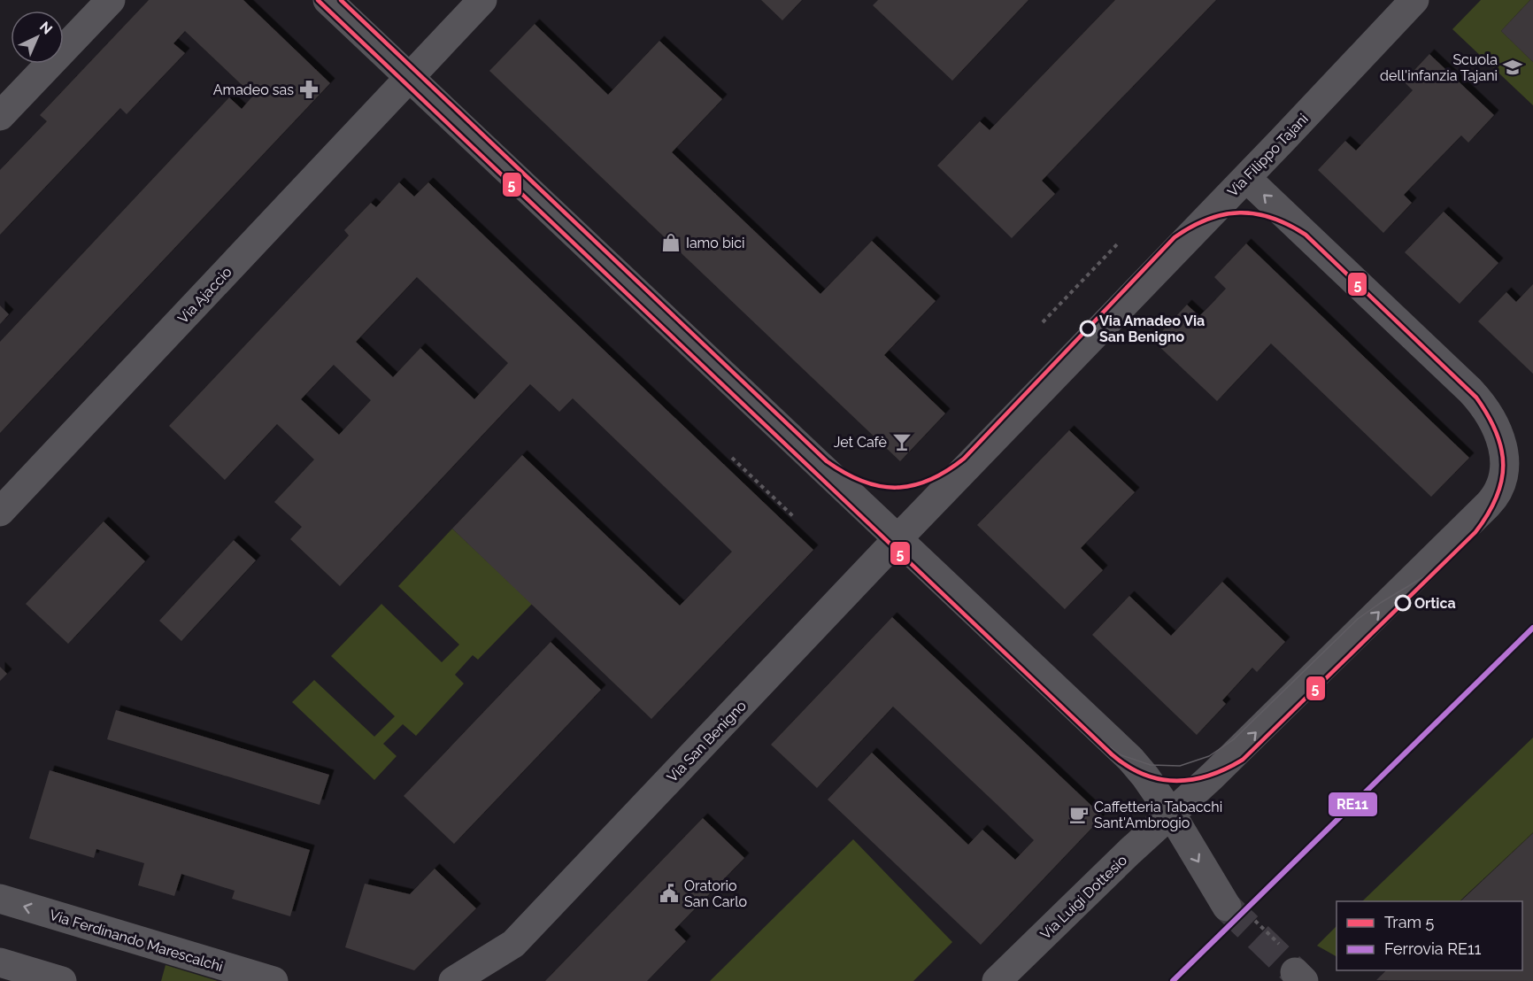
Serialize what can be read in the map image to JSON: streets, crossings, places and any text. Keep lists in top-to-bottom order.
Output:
{
  "streets": {
    "street": [
      "Via Filippo Tajani",
      "Via Ajaccio",
      "Via San Benigno",
      "Via Luigi Dottesio",
      "Via Ferdinando Marescalchi"
    ]
  },
  "crossings": [
    ["Via Filippo Tajani", "Via San Benigno"],
    ["Via Filippo Tajani", "Via Luigi Dottesio"]
  ],
  "one_way": ["Via Ferdinando Marescalchi"],
  "places": {
    "school or university": ["Scuola dell'infanzia Tajani"],
    "pharmacy": ["Amadeo sas"],
    "shop": ["Iamo bici"],
    "other": ["Via Amadeo Via San Benigno", "Ortica"],
    "bar": ["Jet Cafè"],
    "cafe": ["Caffetteria Tabacchi Sant'Ambrogio"],
    "public building": ["Oratorio San Carlo"]
  },
  "lines": ["tram line 5", "rail line RE11"],
  "legend": ["Tram 5", "Ferrovia RE11"],
  "north": "top right"
}
